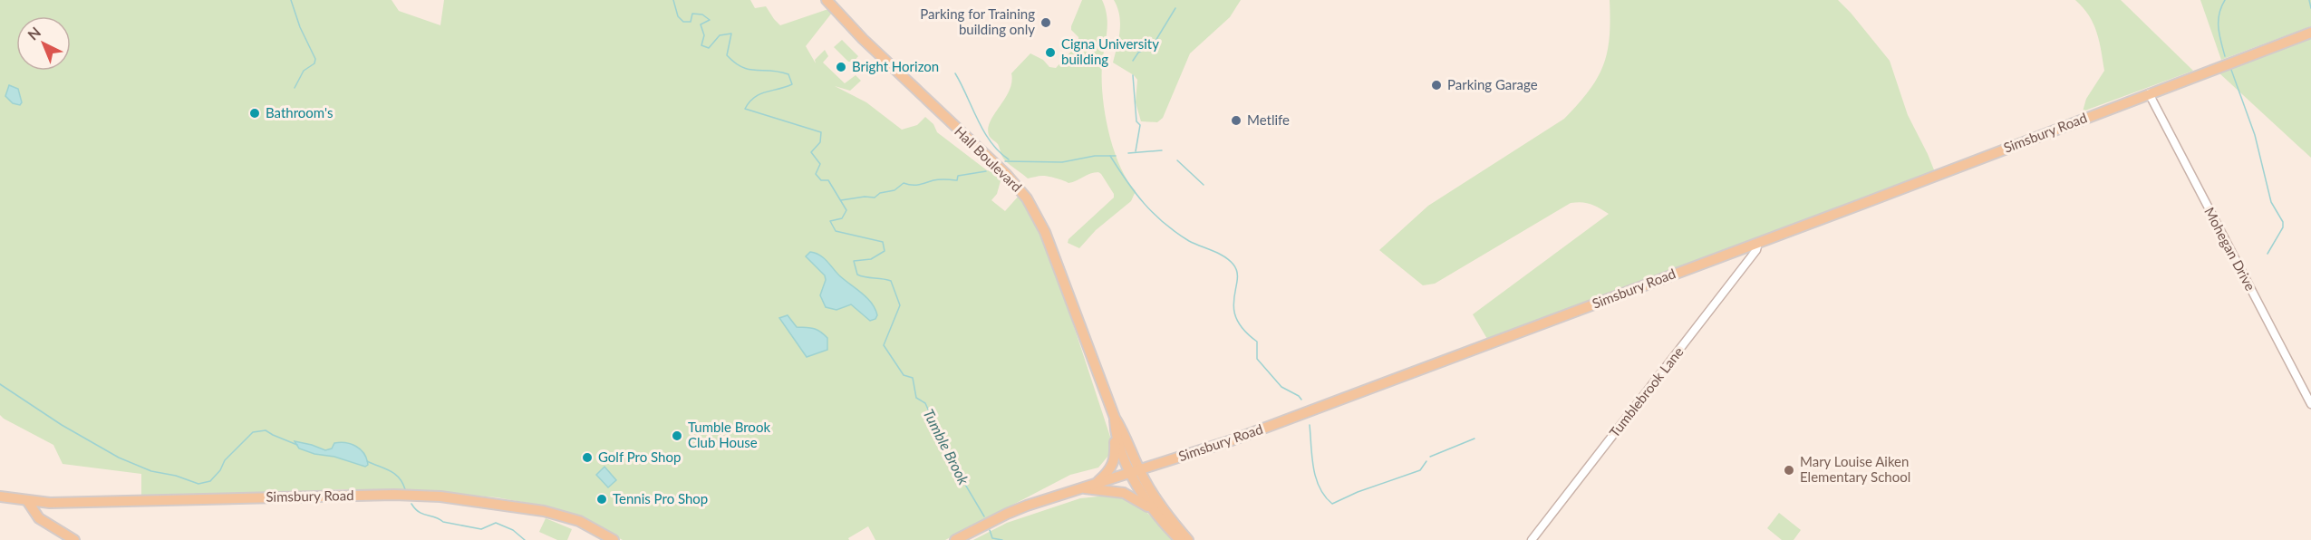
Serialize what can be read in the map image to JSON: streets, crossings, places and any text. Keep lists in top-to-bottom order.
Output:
{
  "streets": {
    "main road": ["Simsbury Road", "Hall Boulevard"],
    "street": ["Mohegan Drive", "Tumblebrook Lane"]
  },
  "crossings": [
    ["Simsbury Road", "Hall Boulevard"],
    ["Simsbury Road", "Mohegan Drive"],
    ["Simsbury Road", "Tumblebrook Lane"]
  ],
  "water": ["Tumble Brook"],
  "places": [
    "Parking for Training building only",
    "Cigna University building",
    "Bright Horizon",
    "Parking Garage",
    "Bathroom's",
    "Metlife",
    "Tumble Brook Club House",
    "Golf Pro Shop",
    "Mary Louise Aiken Elementary School",
    "Tennis Pro Shop"
  ],
  "north": "top left"
}
